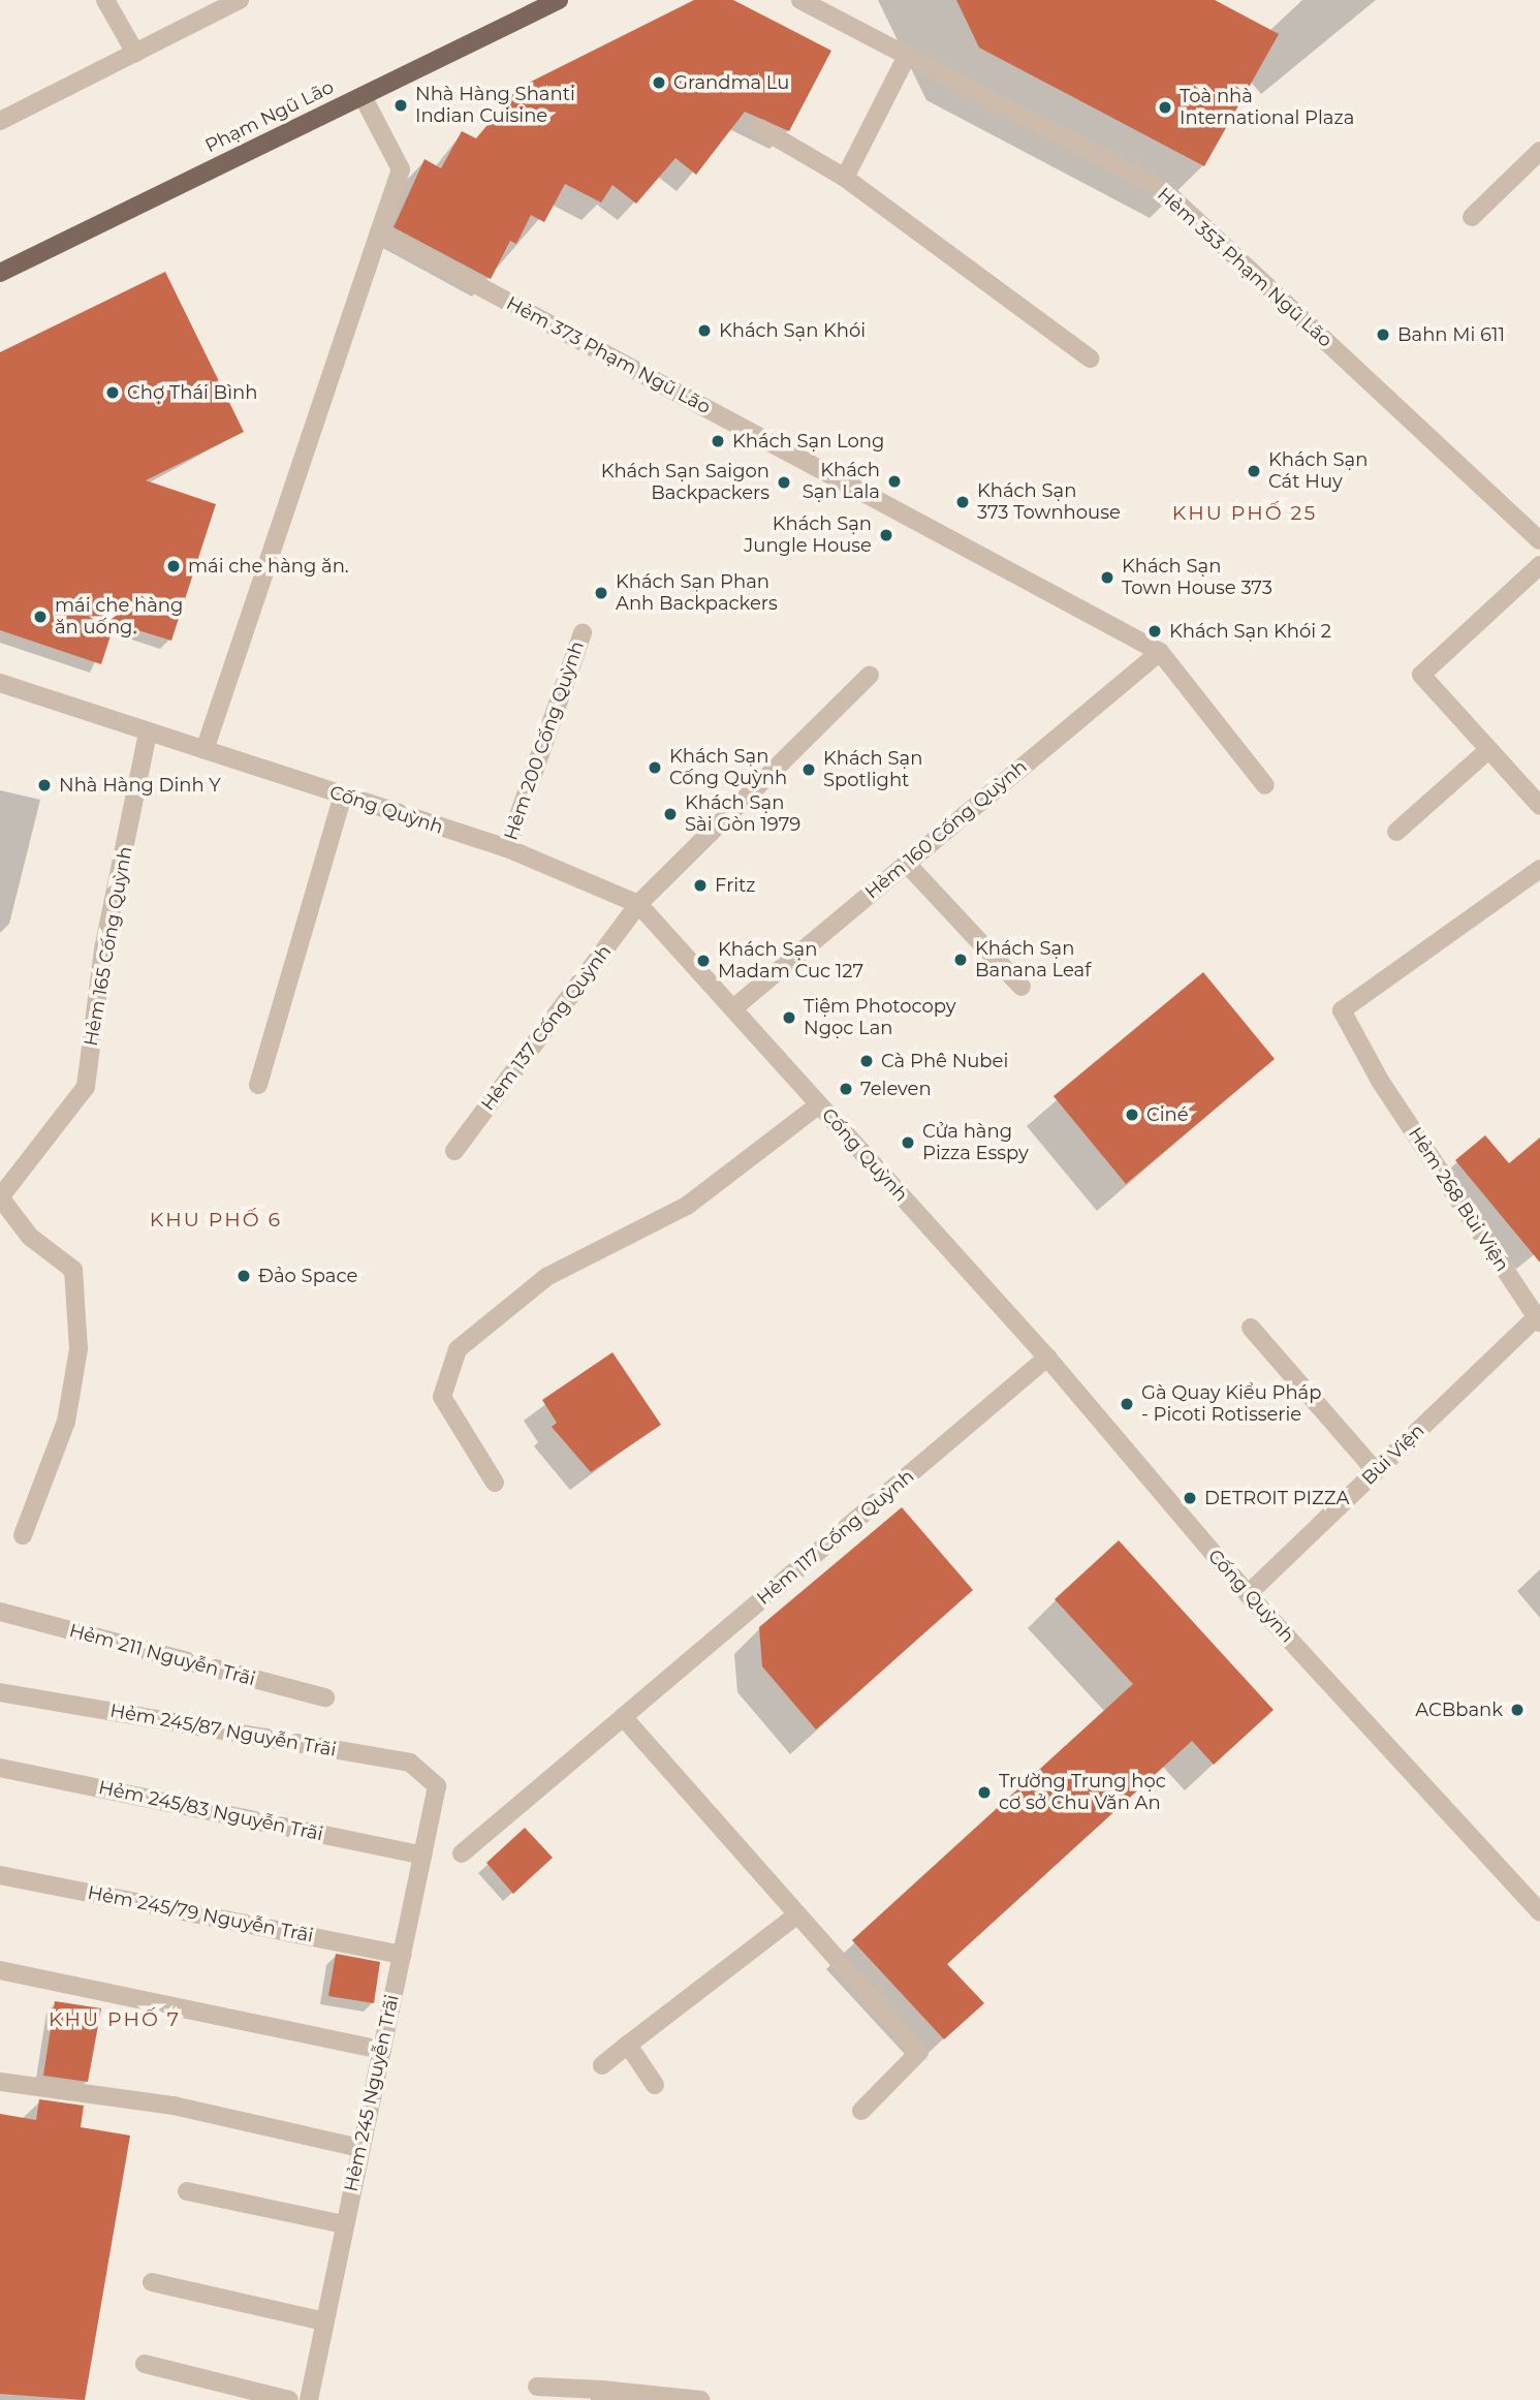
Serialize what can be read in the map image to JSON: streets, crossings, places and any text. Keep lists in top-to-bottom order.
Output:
{
  "streets": {
    "main road": ["Phạm Ngũ Lão"],
    "street": [
      "Hẻm 353 Phạm Ngũ Lão",
      "Hẻm 373 Phạm Ngũ Lão",
      "Hẻm 200 Cống Quỳnh",
      "Cống Quỳnh",
      "Hẻm 160 Cống Quỳnh",
      "Hẻm 165 Cống Quỳnh",
      "Hẻm 137 Cống Quỳnh",
      "Hẻm 268 Bùi Viện",
      "Bùi Viện",
      "Hẻm 117 Cống Quỳnh",
      "Hẻm 211 Nguyễn Trãi",
      "Hẻm 245/87 Nguyễn Trãi",
      "Hẻm 245/83 Nguyễn Trãi",
      "Hẻm 245/79 Nguyễn Trãi",
      "Hẻm 245 Nguyễn Trãi"
    ]
  },
  "crossings": [
    ["Hẻm 373 Phạm Ngũ Lão", "Hẻm 160 Cống Quỳnh"],
    ["Hẻm 200 Cống Quỳnh", "Cống Quỳnh"],
    ["Cống Quỳnh", "Hẻm 160 Cống Quỳnh"],
    ["Cống Quỳnh", "Hẻm 165 Cống Quỳnh"],
    ["Cống Quỳnh", "Hẻm 137 Cống Quỳnh"],
    ["Cống Quỳnh", "Bùi Viện"],
    ["Cống Quỳnh", "Hẻm 117 Cống Quỳnh"],
    ["Hẻm 268 Bùi Viện", "Bùi Viện"],
    ["Hẻm 245/87 Nguyễn Trãi", "Hẻm 245 Nguyễn Trãi"],
    ["Hẻm 245/83 Nguyễn Trãi", "Hẻm 245 Nguyễn Trãi"],
    ["Hẻm 245/79 Nguyễn Trãi", "Hẻm 245 Nguyễn Trãi"]
  ],
  "districts": ["KHU PHỐ 25", "KHU PHỐ 6", "KHU PHỐ 7"],
  "places": [
    "Grandma Lu",
    "Nhà Hàng Shanti Indian Cuisine",
    "Toà nhà International Plaza",
    "Khách Sạn Khói",
    "Bahn Mi 611",
    "Chợ Thái Bình",
    "Khách Sạn Long",
    "Khách Sạn Cát Huy",
    "Khách Sạn Lala",
    "Khách Sạn Saigon Backpackers",
    "Khách Sạn 373 Townhouse",
    "Khách Sạn Jungle House",
    "mái che hàng ăn.",
    "Khách Sạn Town House 373",
    "Khách Sạn Phan Anh Backpackers",
    "mái che hàng ăn uống.",
    "Khách Sạn Khói 2",
    "Khách Sạn Cống Quỳnh",
    "Khách Sạn Spotlight",
    "Nhà Hàng Dinh Y",
    "Khách Sạn Sài Gòn 1979",
    "Fritz",
    "Khách Sạn Banana Leaf",
    "Khách Sạn Madam Cuc 127",
    "Tiệm Photocopy Ngọc Lan",
    "Cà Phê Nubei",
    "7eleven",
    "Ciné",
    "Cửa hàng Pizza Esspy",
    "Đảo Space",
    "Gà Quay Kiểu Pháp - Picoti Rotisserie",
    "DETROIT PIZZA",
    "ACBbank",
    "Trường Trung học cơ sở Chu Văn An"
  ]
}
